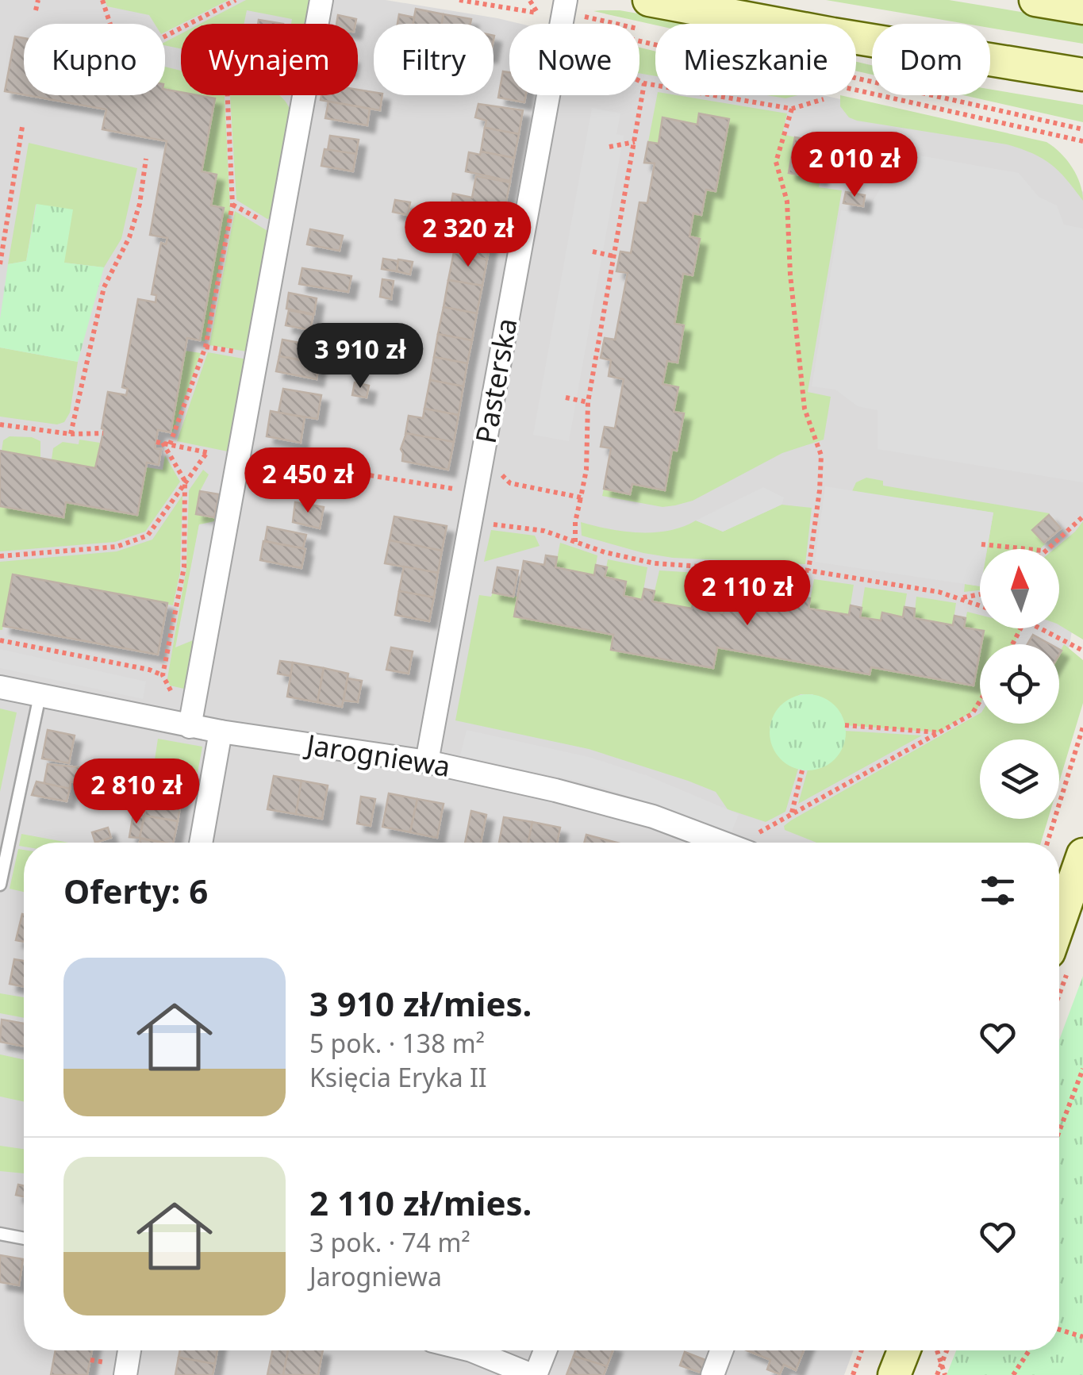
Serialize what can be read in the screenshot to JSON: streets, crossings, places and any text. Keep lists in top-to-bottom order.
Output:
{
  "streets": {
    "street": ["Pasterska", "Jarogniewa"]
  },
  "crossings": [
    ["Pasterska", "Jarogniewa"]
  ],
  "north": "top",
  "page": {
    "chip": [
      "Kupno",
      "Wynajem",
      "Filtry",
      "Nowe",
      "Mieszkanie",
      "Dom"
    ],
    "price": [
      "2 010 zł",
      "2 320 zł",
      "3 910 zł",
      "2 450 zł",
      "2 110 zł",
      "2 810 zł"
    ],
    "heading": "Oferty: 6",
    "list": [
      {
        "name": "3 910 zł/mies.",
        "note": "5 pok. · 138 m² · Księcia Eryka II"
      },
      {
        "name": "2 110 zł/mies.",
        "note": "3 pok. · 74 m² · Jarogniewa"
      }
    ]
  }
}
